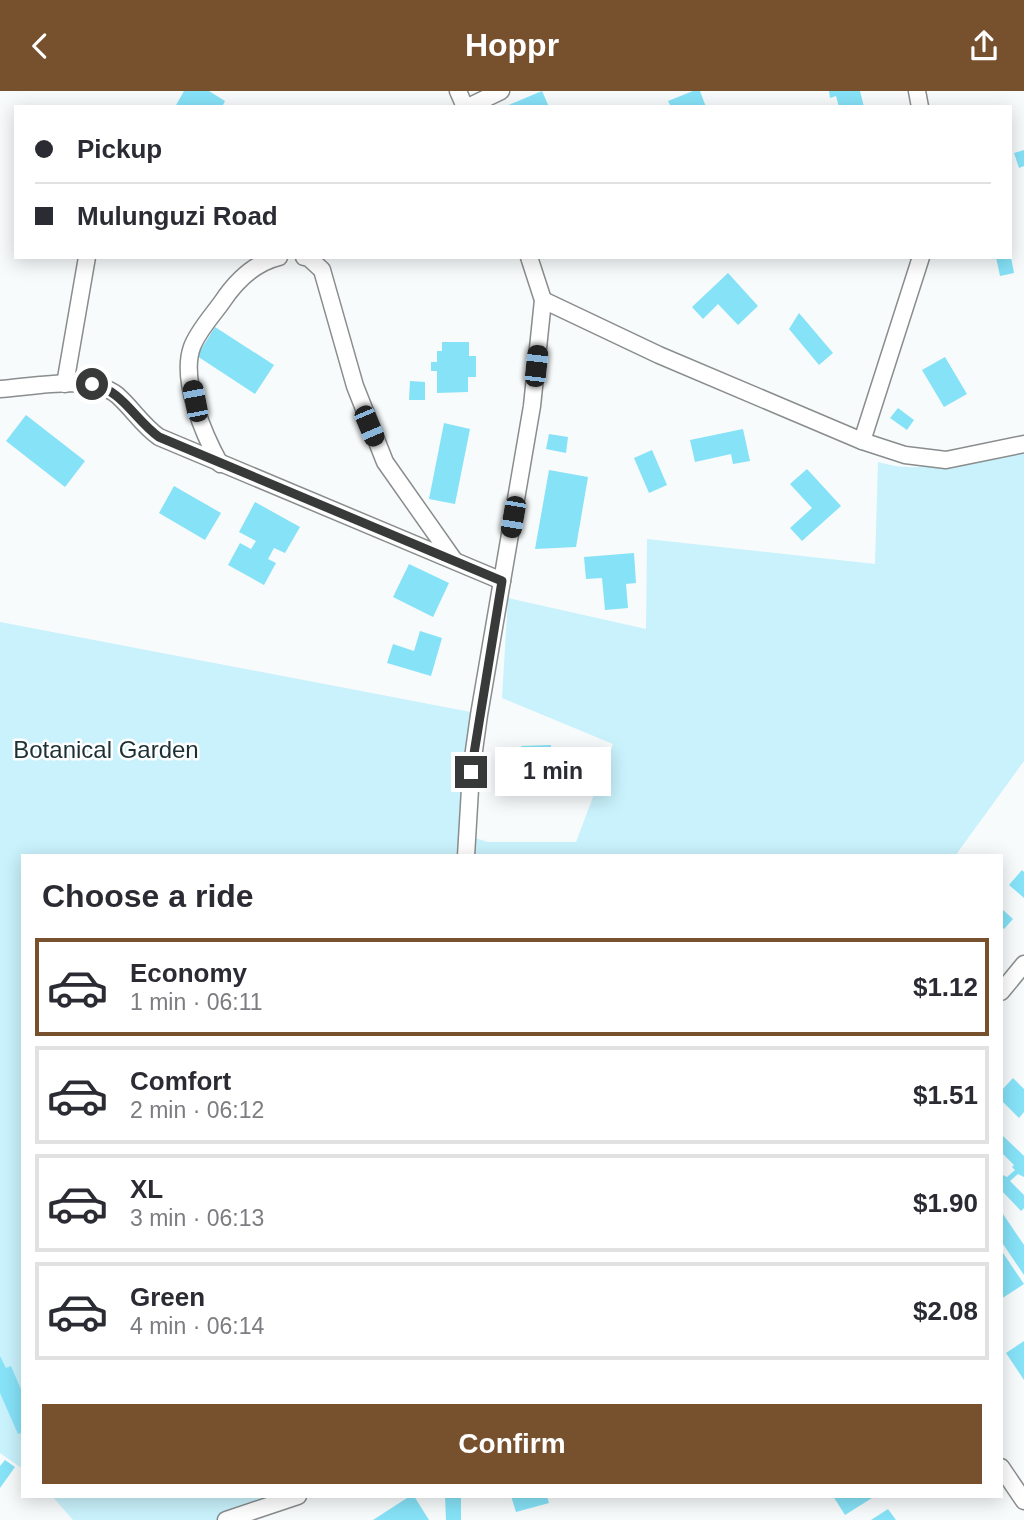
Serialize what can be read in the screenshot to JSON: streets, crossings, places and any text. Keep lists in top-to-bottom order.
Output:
{
  "parks": ["Botanical Garden"],
  "page": {
    "header": "Hoppr",
    "banner": ["Pickup", "Mulunguzi Road"],
    "bubble": "1 min",
    "heading": "Choose a ride",
    "list": [
      {
        "name": "Economy",
        "note": "1 min · 06:11",
        "value": "$1.12"
      },
      {
        "name": "Comfort",
        "note": "2 min · 06:12",
        "value": "$1.51"
      },
      {
        "name": "XL",
        "note": "3 min · 06:13",
        "value": "$1.90"
      },
      {
        "name": "Green",
        "note": "4 min · 06:14",
        "value": "$2.08"
      }
    ],
    "buttons": "Confirm"
  }
}
